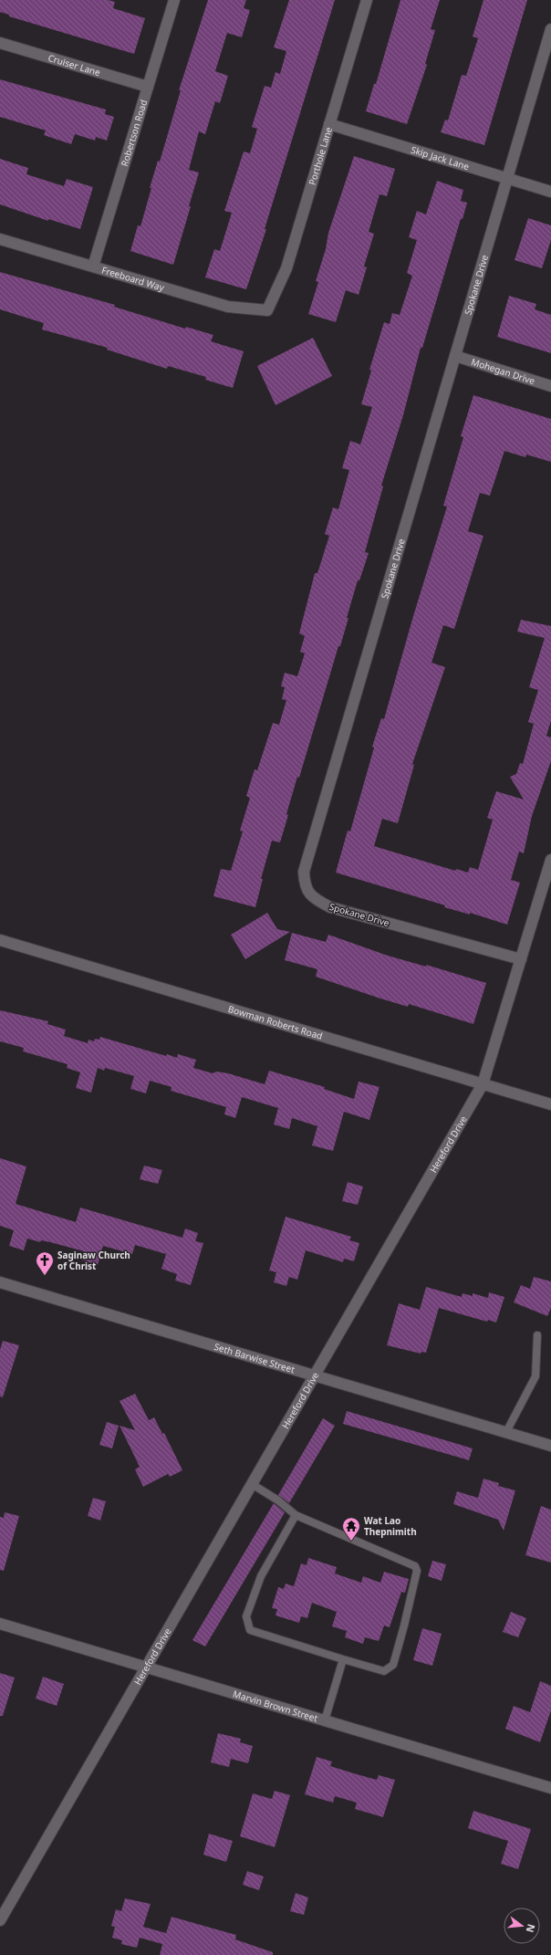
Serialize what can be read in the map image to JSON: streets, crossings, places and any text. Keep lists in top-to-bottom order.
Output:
{
  "streets": {
    "street": [
      "Cruiser Lane",
      "Robertson Road",
      "Porthole Lane",
      "Skip Jack Lane",
      "Freeboard Way",
      "Spokane Drive",
      "Mohegan Drive",
      "Bowman Roberts Road",
      "Hereford Drive",
      "Seth Barwise Street",
      "Marvin Brown Street"
    ]
  },
  "crossings": [
    ["Cruiser Lane", "Robertson Road"],
    ["Robertson Road", "Freeboard Way"],
    ["Porthole Lane", "Skip Jack Lane"],
    ["Porthole Lane", "Freeboard Way"],
    ["Skip Jack Lane", "Spokane Drive"],
    ["Spokane Drive", "Mohegan Drive"],
    ["Spokane Drive", "Hereford Drive"],
    ["Bowman Roberts Road", "Hereford Drive"],
    ["Hereford Drive", "Seth Barwise Street"],
    ["Hereford Drive", "Marvin Brown Street"]
  ],
  "places": {
    "church": ["Saginaw Church of Christ"],
    "temple": ["Wat Lao Thepnimith"]
  },
  "north": "right"
}
